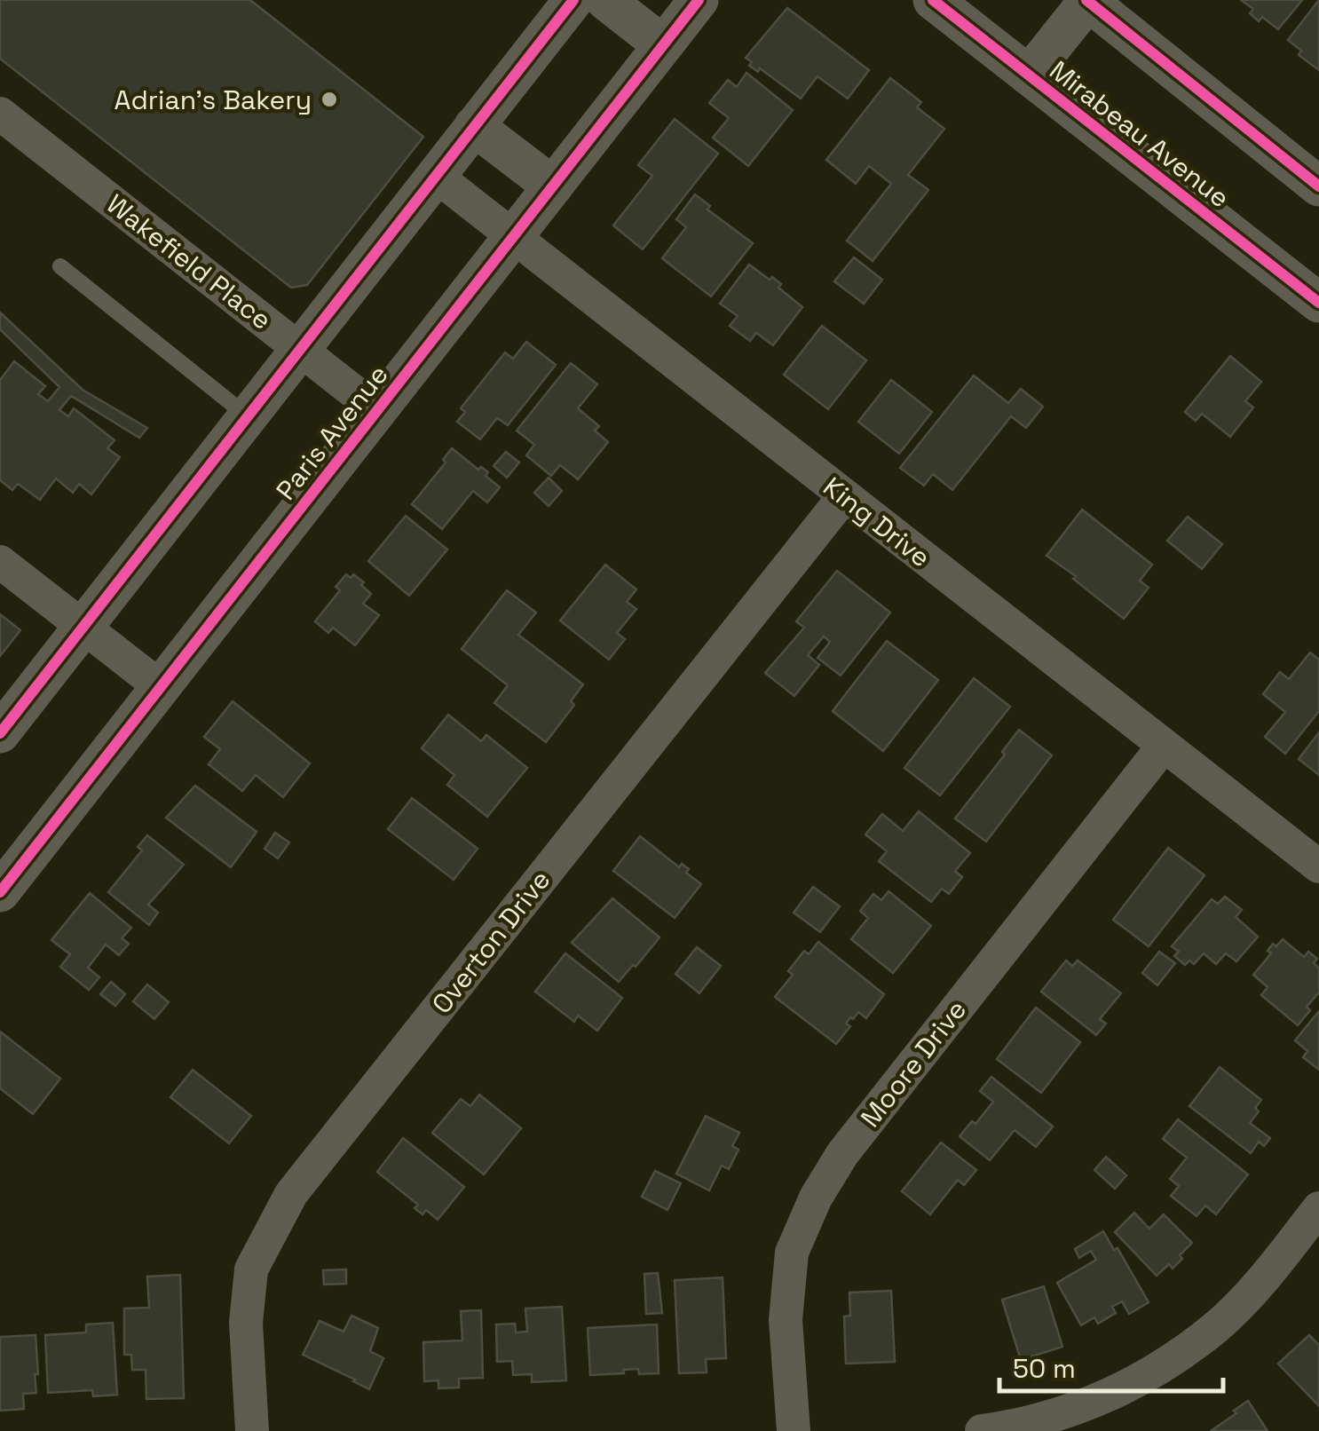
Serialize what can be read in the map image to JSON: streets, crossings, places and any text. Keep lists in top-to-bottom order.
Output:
{
  "streets": {
    "street": [
      "Mirabeau Avenue",
      "Wakefield Place",
      "Paris Avenue",
      "King Drive",
      "Overton Drive",
      "Moore Drive"
    ]
  },
  "crossings": [
    ["Wakefield Place", "Paris Avenue"],
    ["Paris Avenue", "King Drive"],
    ["King Drive", "Overton Drive"],
    ["King Drive", "Moore Drive"]
  ],
  "places": ["Adrian's Bakery"],
  "scale_bar": "50 m"
}
